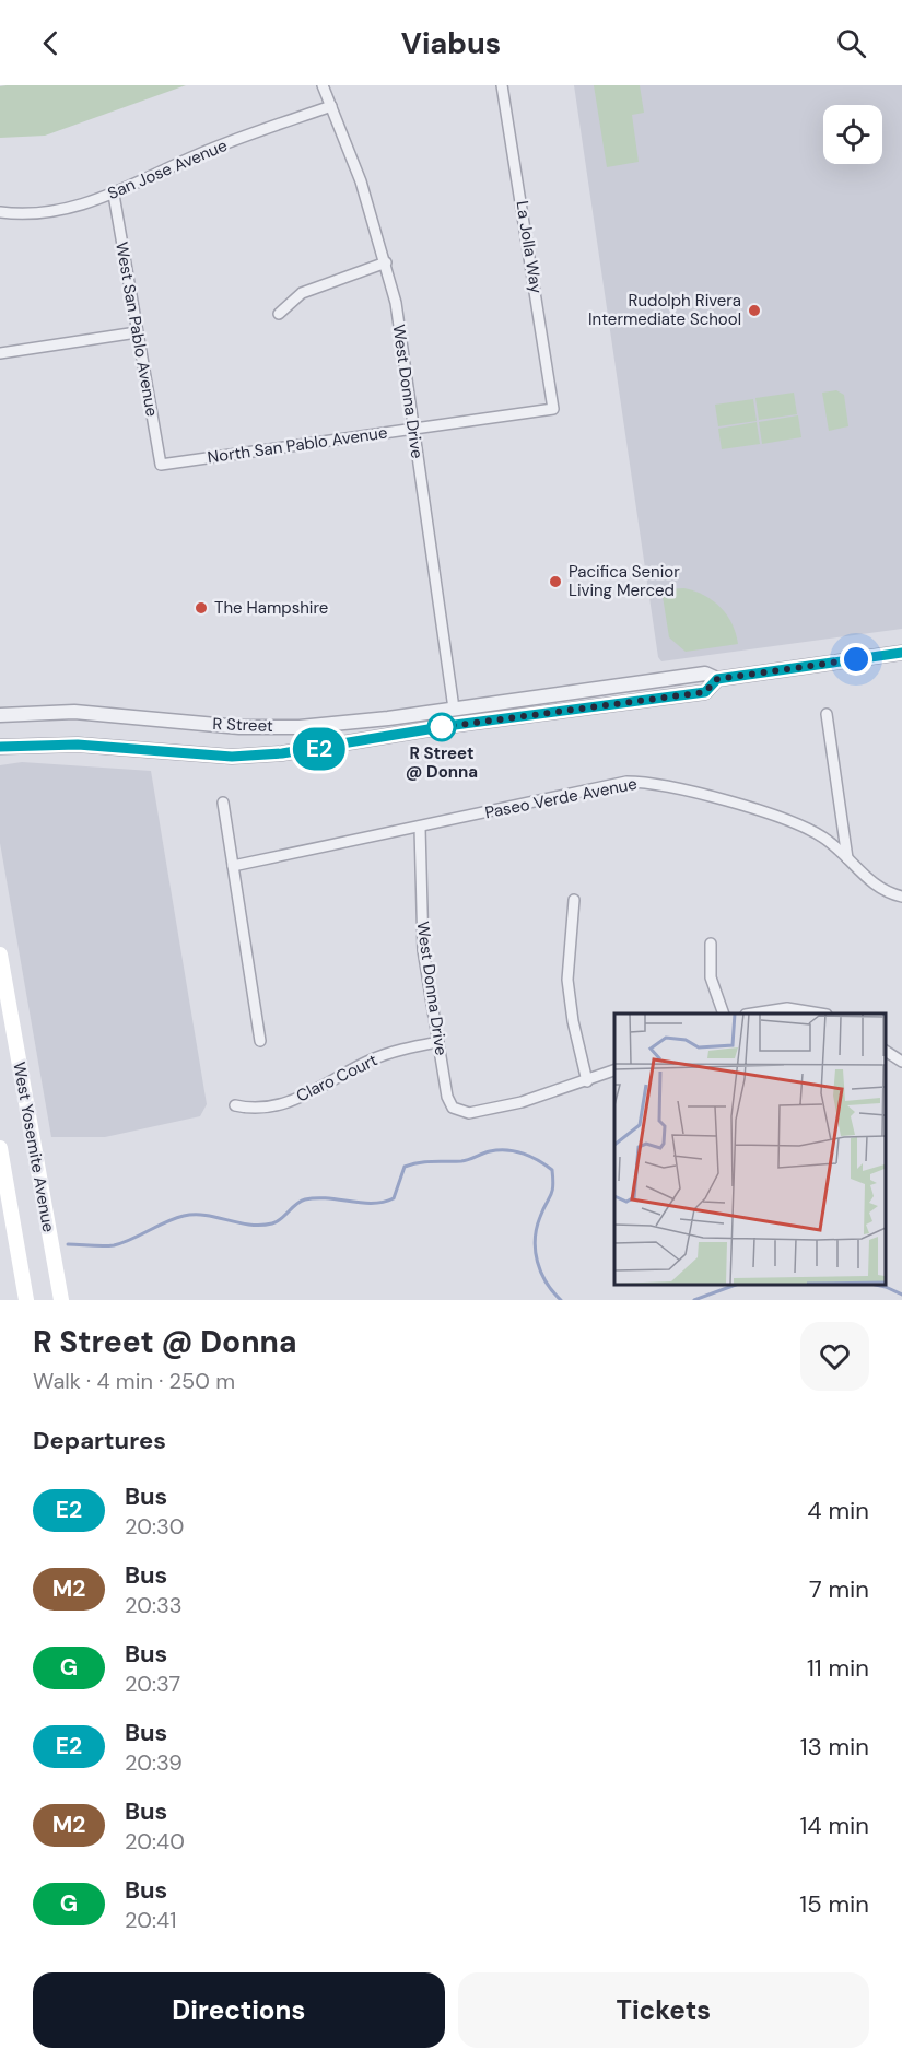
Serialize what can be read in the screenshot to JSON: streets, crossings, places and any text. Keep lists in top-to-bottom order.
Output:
{
  "streets": {
    "main road": ["West Yosemite Avenue"],
    "street": [
      "San Jose Avenue",
      "La Jolla Way",
      "West San Pablo Avenue",
      "West Donna Drive",
      "North San Pablo Avenue",
      "R Street",
      "Paseo Verde Avenue",
      "Claro Court"
    ]
  },
  "crossings": [
    ["San Jose Avenue", "West San Pablo Avenue"],
    ["San Jose Avenue", "West Donna Drive"],
    ["La Jolla Way", "North San Pablo Avenue"],
    ["West San Pablo Avenue", "North San Pablo Avenue"],
    ["West Donna Drive", "North San Pablo Avenue"],
    ["West Donna Drive", "R Street"],
    ["West Donna Drive", "Paseo Verde Avenue"],
    ["West Donna Drive", "Claro Court"]
  ],
  "places": [
    "Rudolph Rivera Intermediate School",
    "Pacifica Senior Living Merced",
    "The Hampshire",
    "R Street @ Donna"
  ],
  "lines": ["bus line E2"],
  "page": {
    "header": "Viabus",
    "on_map": "E2",
    "heading": [
      ["R Street @ Donna", "Walk · 4 min · 250 m"],
      "Departures"
    ],
    "list": [
      {
        "mark": "E2",
        "name": "Bus",
        "note": "20:30",
        "value": "4 min"
      },
      {
        "mark": "M2",
        "name": "Bus",
        "note": "20:33",
        "value": "7 min"
      },
      {
        "mark": "G",
        "name": "Bus",
        "note": "20:37",
        "value": "11 min"
      },
      {
        "mark": "E2",
        "name": "Bus",
        "note": "20:39",
        "value": "13 min"
      },
      {
        "mark": "M2",
        "name": "Bus",
        "note": "20:40",
        "value": "14 min"
      },
      {
        "mark": "G",
        "name": "Bus",
        "note": "20:41",
        "value": "15 min"
      }
    ],
    "buttons": ["Directions", "Tickets"]
  }
}
